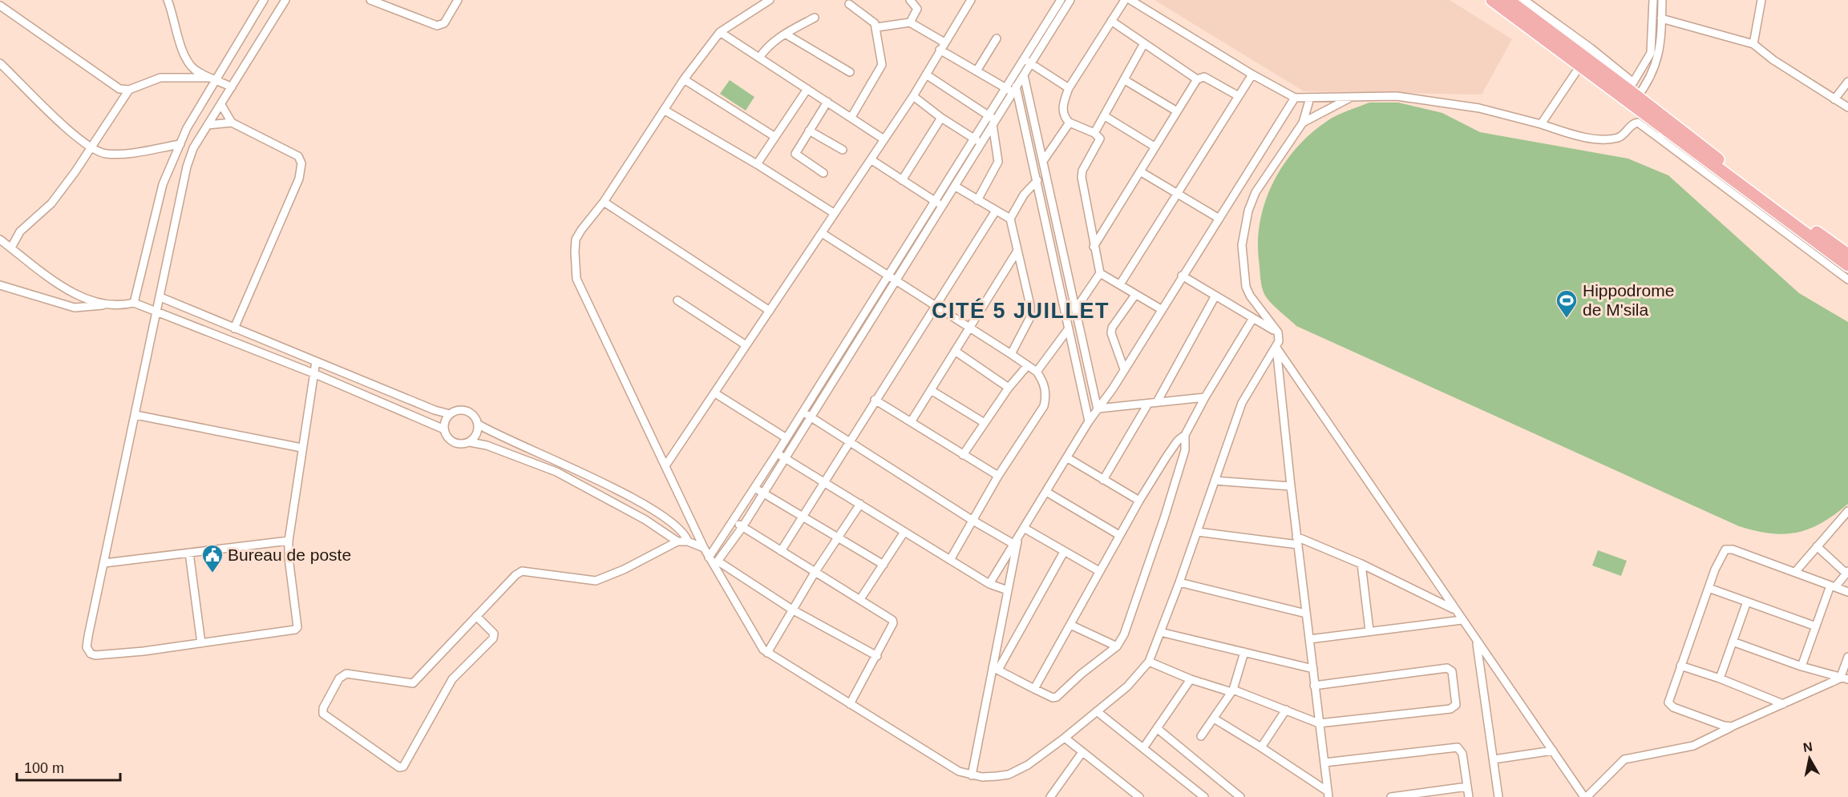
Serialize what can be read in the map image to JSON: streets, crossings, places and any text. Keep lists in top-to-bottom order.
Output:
{
  "districts": ["CITÉ 5 JUILLET"],
  "places": {
    "sports": ["Hippodrome de M'sila"],
    "public building": ["Bureau de poste"]
  },
  "scale_bar": "100 m",
  "north": "top"
}
